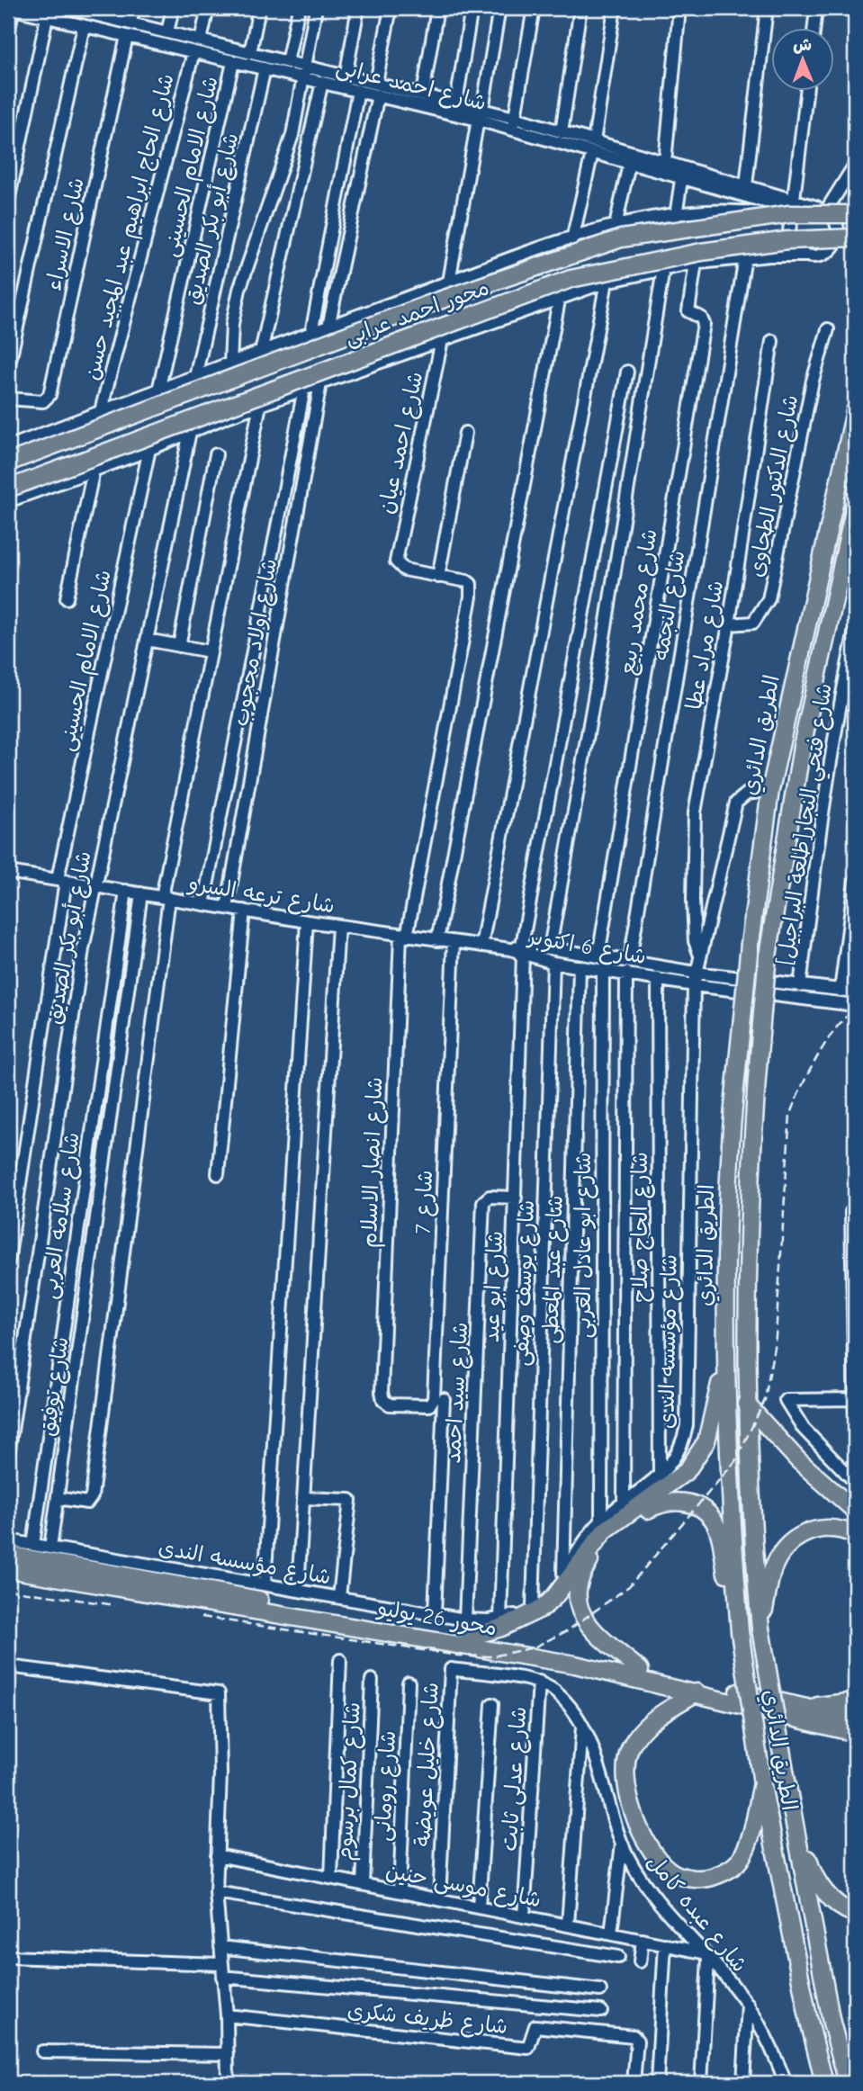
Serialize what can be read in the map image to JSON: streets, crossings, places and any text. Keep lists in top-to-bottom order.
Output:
{
  "streets": {
    "highway": ["محور احمد عرابى", "الطريق الدائري", "محور 26 يوليو"],
    "street": [
      "شارع احمد عرابى",
      "شارع الامام الحسينى",
      "شارع أبو بكر الصديق",
      "شارع الحاج ابراهيم عبد المجيد حسن",
      "شارع الاسراء",
      "شارع احمد عيان",
      "شارع الدكتور الطحاوى",
      "شارع محمد ربيع",
      "شارع النجمه",
      "شارع اولاد محجوب",
      "شارع مراد عطا",
      "شارع فتحي النجار[طلعة البراجيل]",
      "شارع ترعه السرو",
      "شارع 6 اكتوبر",
      "شارع انصار الاسلام",
      "شارع 7",
      "شارع سلامه العربى",
      "شارع الحاج صلاح",
      "شارع ابو عادل العربى",
      "شارع عبد المعطى",
      "شارع يوسف وصفى",
      "شارع ابو عيد",
      "شارع مؤسسه الندى",
      "شارع توفيق",
      "شارع سيد احمد",
      "شارع خليل عويضة",
      "شارع عدلى ثابت",
      "شارع كمال برسوم",
      "شارع رومانى",
      "شارع موسى حنين",
      "شارع عبده كامل",
      "شارع ظريف شكرى"
    ]
  },
  "crossings": [
    ["شارع احمد عرابى", "شارع الامام الحسينى"],
    ["شارع احمد عرابى", "شارع أبو بكر الصديق"],
    ["شارع احمد عرابى", "شارع الحاج ابراهيم عبد المجيد حسن"],
    ["شارع احمد عرابى", "شارع الاسراء"],
    ["شارع الامام الحسينى", "شارع ترعه السرو"],
    ["شارع أبو بكر الصديق", "شارع ترعه السرو"],
    ["شارع احمد عيان", "شارع انصار الاسلام"],
    ["شارع الدكتور الطحاوى", "شارع مراد عطا"],
    ["شارع محمد ربيع", "شارع 6 اكتوبر"],
    ["شارع النجمه", "شارع 6 اكتوبر"],
    ["شارع اولاد محجوب", "شارع ترعه السرو"],
    ["شارع مراد عطا", "شارع مؤسسه الندى"],
    ["الطريق الدائري", "شارع مؤسسه الندى"],
    ["شارع فتحي النجار[طلعة البراجيل]", "شارع 6 اكتوبر"],
    ["شارع ترعه السرو", "شارع 6 اكتوبر"],
    ["شارع ترعه السرو", "شارع انصار الاسلام"],
    ["شارع ترعه السرو", "شارع 7"],
    ["شارع ترعه السرو", "شارع سلامه العربى"],
    ["شارع ترعه السرو", "شارع ابو عيد"],
    ["شارع ترعه السرو", "شارع توفيق"],
    ["شارع 6 اكتوبر", "شارع الحاج صلاح"],
    ["شارع 6 اكتوبر", "شارع ابو عادل العربى"],
    ["شارع 6 اكتوبر", "شارع عبد المعطى"],
    ["شارع 6 اكتوبر", "شارع يوسف وصفى"],
    ["شارع 6 اكتوبر", "شارع ابو عيد"],
    ["شارع 6 اكتوبر", "شارع مؤسسه الندى"],
    ["شارع انصار الاسلام", "شارع 7"],
    ["شارع سلامه العربى", "شارع مؤسسه الندى"],
    ["شارع الحاج صلاح", "شارع مؤسسه الندى"],
    ["شارع ابو عادل العربى", "شارع مؤسسه الندى"],
    ["شارع عبد المعطى", "شارع مؤسسه الندى"],
    ["شارع يوسف وصفى", "شارع مؤسسه الندى"],
    ["شارع ابو عيد", "شارع مؤسسه الندى"],
    ["شارع ابو عيد", "شارع سيد احمد"],
    ["شارع مؤسسه الندى", "شارع توفيق"],
    ["شارع مؤسسه الندى", "شارع سيد احمد"],
    ["شارع خليل عويضة", "شارع موسى حنين"],
    ["شارع خليل عويضة", "شارع عبده كامل"],
    ["شارع عدلى ثابت", "شارع موسى حنين"],
    ["شارع عدلى ثابت", "شارع عبده كامل"],
    ["شارع كمال برسوم", "شارع موسى حنين"],
    ["شارع رومانى", "شارع موسى حنين"],
    ["شارع موسى حنين", "شارع عبده كامل"]
  ],
  "north": "top"
}
